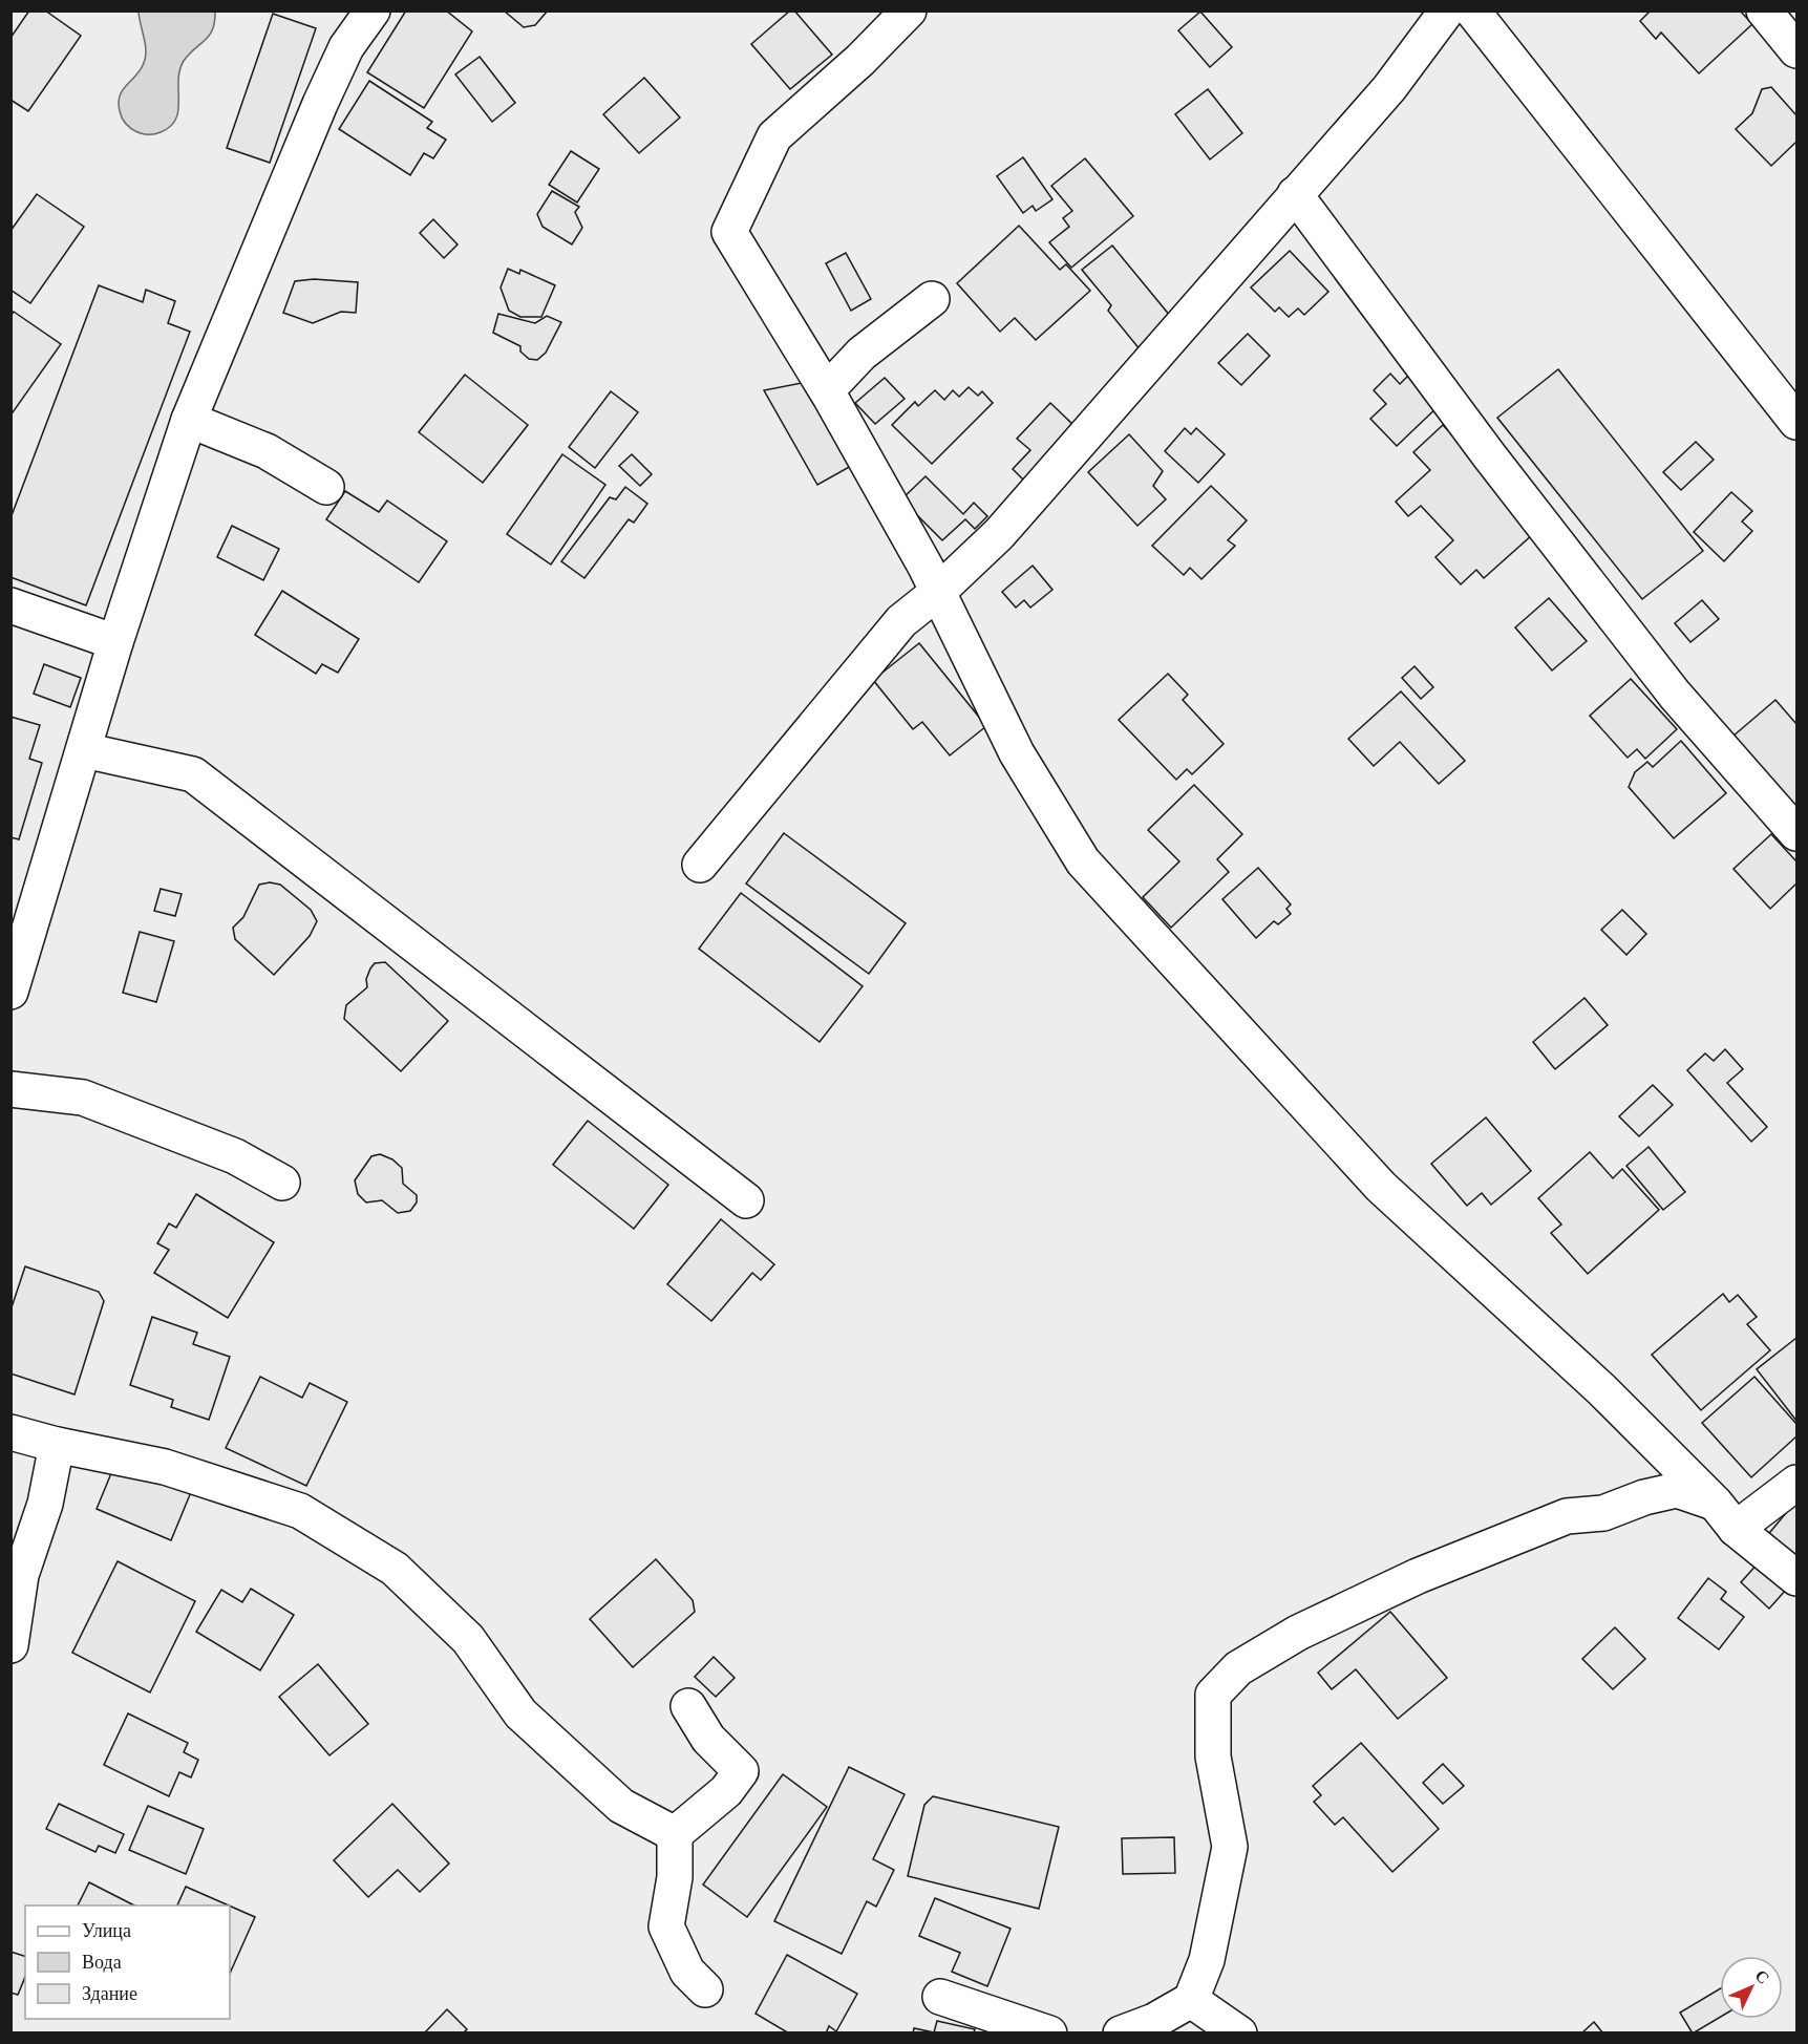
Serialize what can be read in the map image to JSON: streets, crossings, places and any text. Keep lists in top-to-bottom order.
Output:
{
  "legend": ["Улица", "Вода", "Здание"],
  "north": "top right"
}
